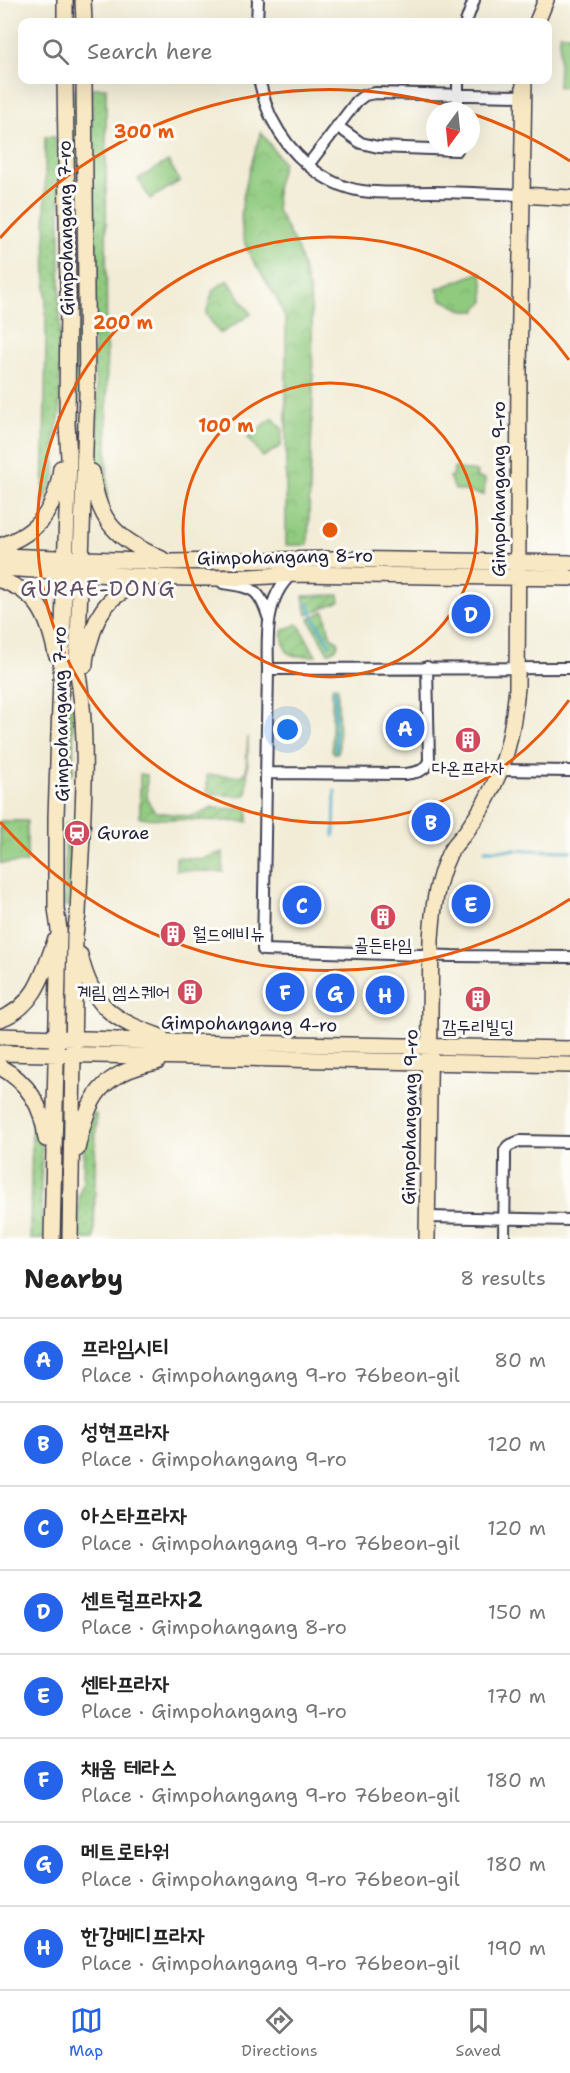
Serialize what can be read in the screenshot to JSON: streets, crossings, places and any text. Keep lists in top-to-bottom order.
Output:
{
  "streets": {
    "street": [
      "Gimpohangang 7-ro",
      "Gimpohangang 9-ro",
      "Gimpohangang 8-ro",
      "Gimpohangang 4-ro"
    ]
  },
  "crossings": [
    ["Gimpohangang 7-ro", "Gimpohangang 8-ro"],
    ["Gimpohangang 7-ro", "Gimpohangang 4-ro"],
    ["Gimpohangang 9-ro", "Gimpohangang 8-ro"],
    ["Gimpohangang 9-ro", "Gimpohangang 4-ro"]
  ],
  "districts": ["GURAE-DONG"],
  "places": {
    "building": [
      "다온프라자",
      "골든타임",
      "월드에비뉴",
      "계림 엠스퀘어",
      "감두리빌딩"
    ],
    "station": ["Gurae"]
  },
  "north": "bottom",
  "page": {
    "search": "Search here",
    "pins": [
      "D",
      "A",
      "B",
      "E",
      "C",
      "F",
      "G",
      "H"
    ],
    "heading": ["Nearby", "8 results"],
    "list": [
      {
        "mark": "A",
        "name": "프라임시티",
        "note": "Place · Gimpohangang 9-ro 76beon-gil",
        "value": "80 m"
      },
      {
        "mark": "B",
        "name": "성현프라자",
        "note": "Place · Gimpohangang 9-ro",
        "value": "120 m"
      },
      {
        "mark": "C",
        "name": "아스타프라자",
        "note": "Place · Gimpohangang 9-ro 76beon-gil",
        "value": "120 m"
      },
      {
        "mark": "D",
        "name": "센트럴프라자2",
        "note": "Place · Gimpohangang 8-ro",
        "value": "150 m"
      },
      {
        "mark": "E",
        "name": "센타프라자",
        "note": "Place · Gimpohangang 9-ro",
        "value": "170 m"
      },
      {
        "mark": "F",
        "name": "채움 테라스",
        "note": "Place · Gimpohangang 9-ro 76beon-gil",
        "value": "180 m"
      },
      {
        "mark": "G",
        "name": "메트로타워",
        "note": "Place · Gimpohangang 9-ro 76beon-gil",
        "value": "180 m"
      },
      {
        "mark": "H",
        "name": "한강메디프라자",
        "note": "Place · Gimpohangang 9-ro 76beon-gil",
        "value": "190 m"
      }
    ],
    "nav": ["Map", "Directions", "Saved"]
  },
  "rings": ["300 m", "200 m", "100 m"]
}
